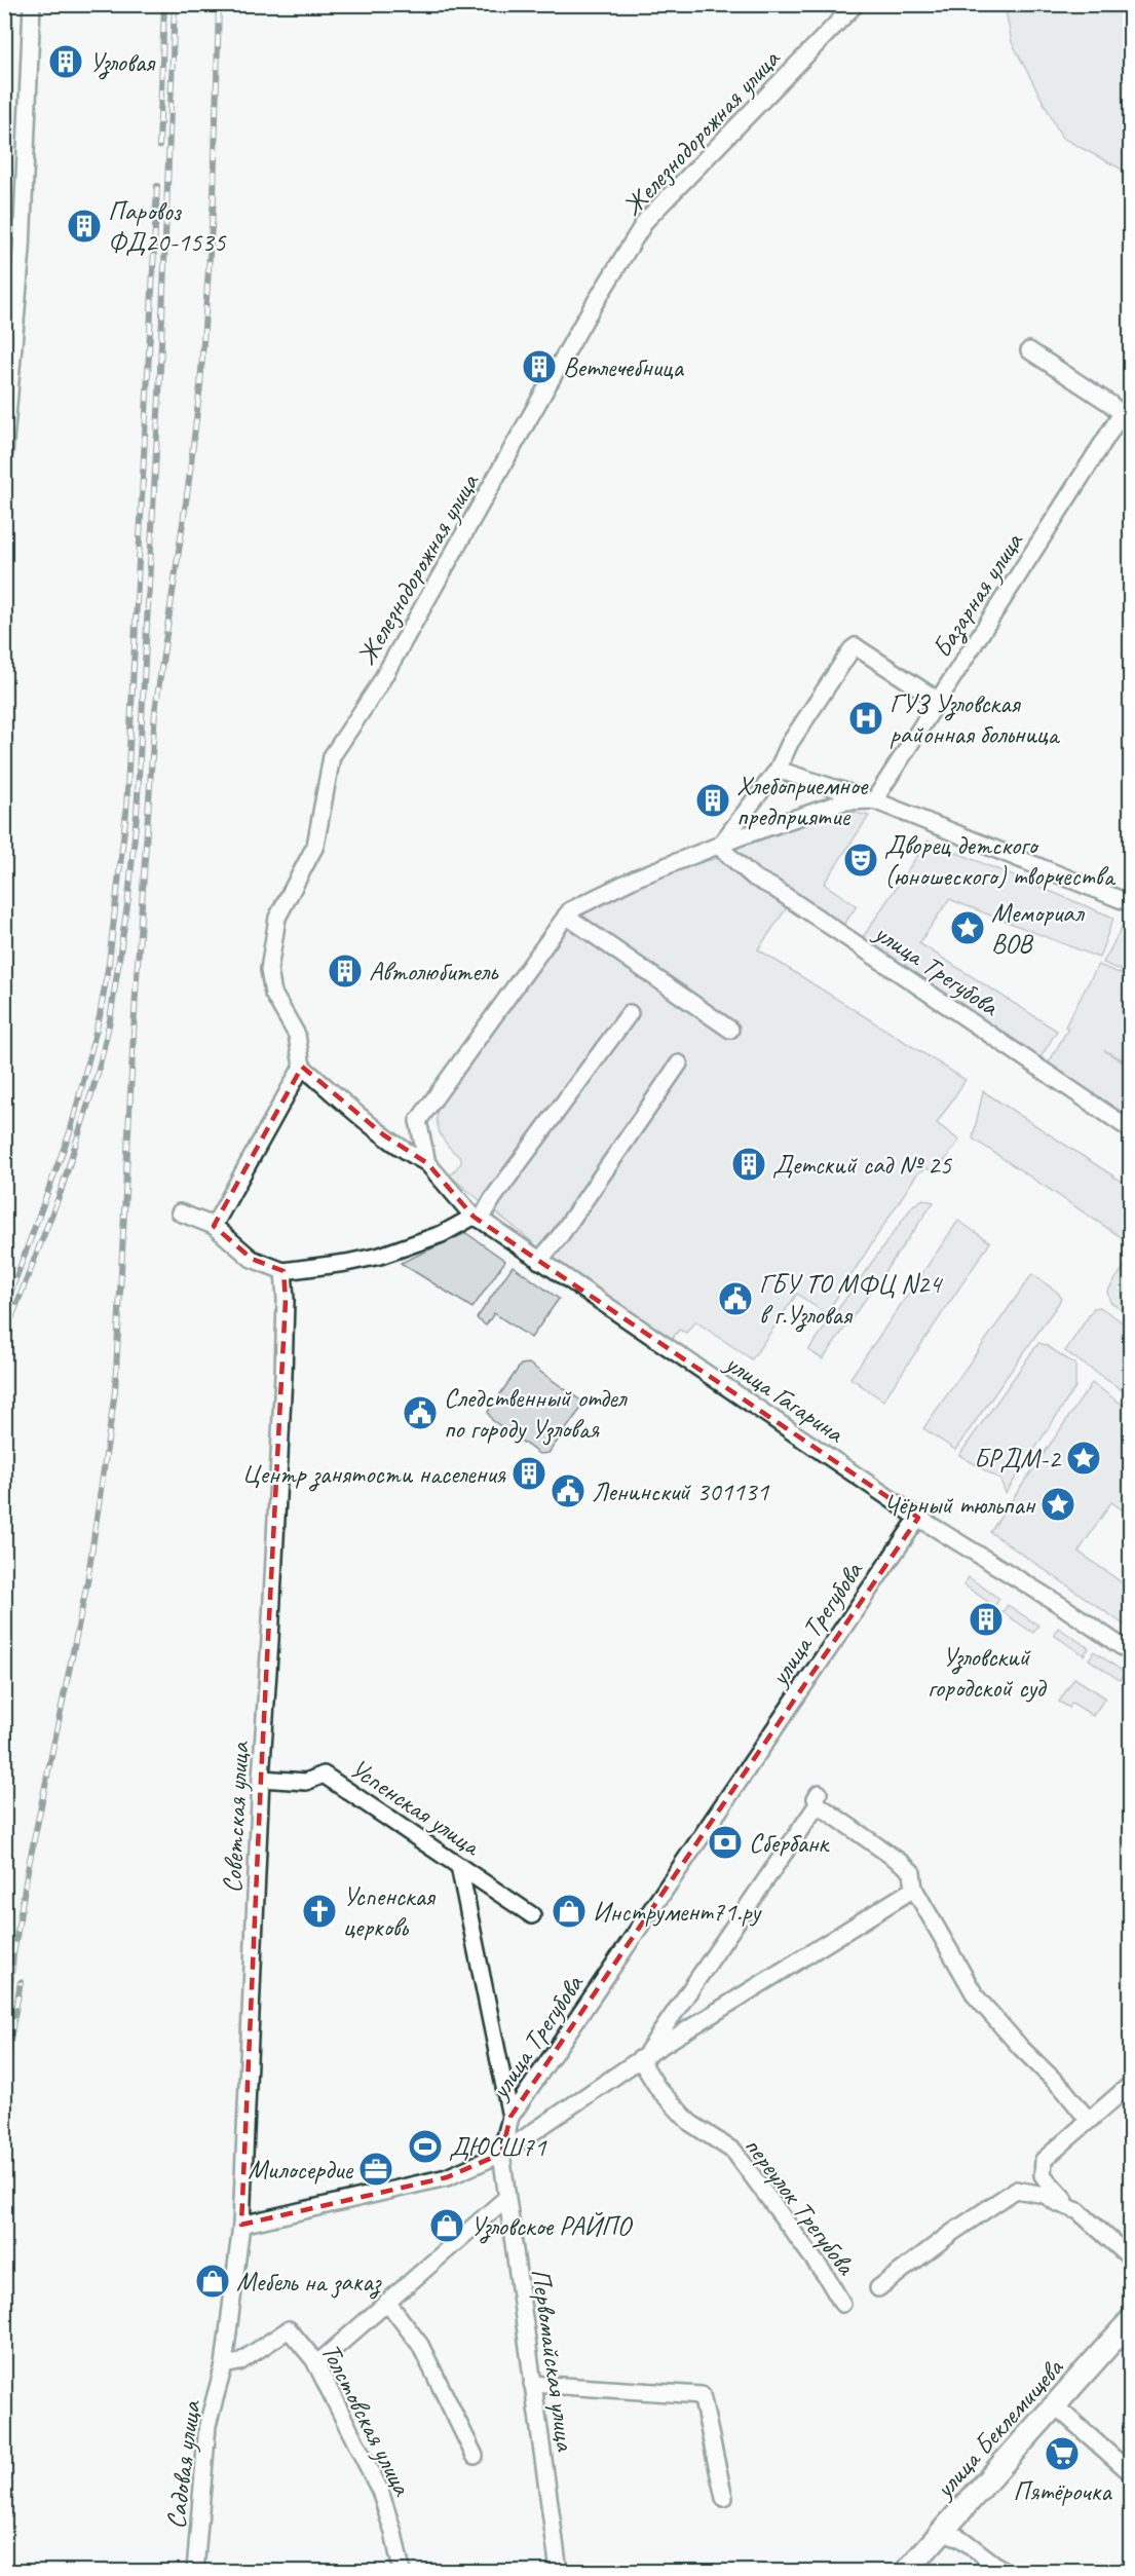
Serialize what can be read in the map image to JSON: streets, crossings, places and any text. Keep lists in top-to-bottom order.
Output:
{
  "streets": {
    "main road": ["улица Беклемищева"],
    "street": [
      "Железнодорожная улица",
      "Базарная улица",
      "улица Трегубова",
      "улица Гагарина",
      "Успенская улица",
      "Советская улица",
      "переулок Трегубова",
      "Первомайская улица",
      "Толстовская улица",
      "Садовая улица"
    ]
  },
  "crossings": [
    ["улица Трегубова", "улица Гагарина"],
    ["улица Трегубова", "переулок Трегубова"],
    ["улица Трегубова", "Первомайская улица"],
    ["Успенская улица", "Советская улица"],
    ["Советская улица", "Толстовская улица"],
    ["Советская улица", "Садовая улица"],
    ["Толстовская улица", "Садовая улица"]
  ],
  "places": {
    "building": [
      "Узловая",
      "Паровоз ФД20-1535",
      "Ветлечебница",
      "Хлебоприемное предприятие",
      "Автолюбитель",
      "Детский сад № 25",
      "Центр занятости населения",
      "Узловский городской суд"
    ],
    "hospital": ["ГУЗ Узловская районная больница"],
    "theatre": ["Дворец детского (юношеского) творчества"],
    "place": ["Мемориал ВОВ", "БРДМ-2", "Чёрный тюльпан"],
    "public building": ["ГБУ ТО МФЦ N24 в г.Узловая", "Следственный отдел по городу Узловая", "Ленинский 301131"],
    "bank": ["Сбербанк"],
    "church": ["Успенская церковь"],
    "shop": ["Инструмент71.ру", "Узловское РАЙПО", "Мебель на заказ"],
    "sports": ["ДЮСШ71"],
    "office": ["Милосердие"],
    "supermarket": ["Пятёрочка"]
  }
}
